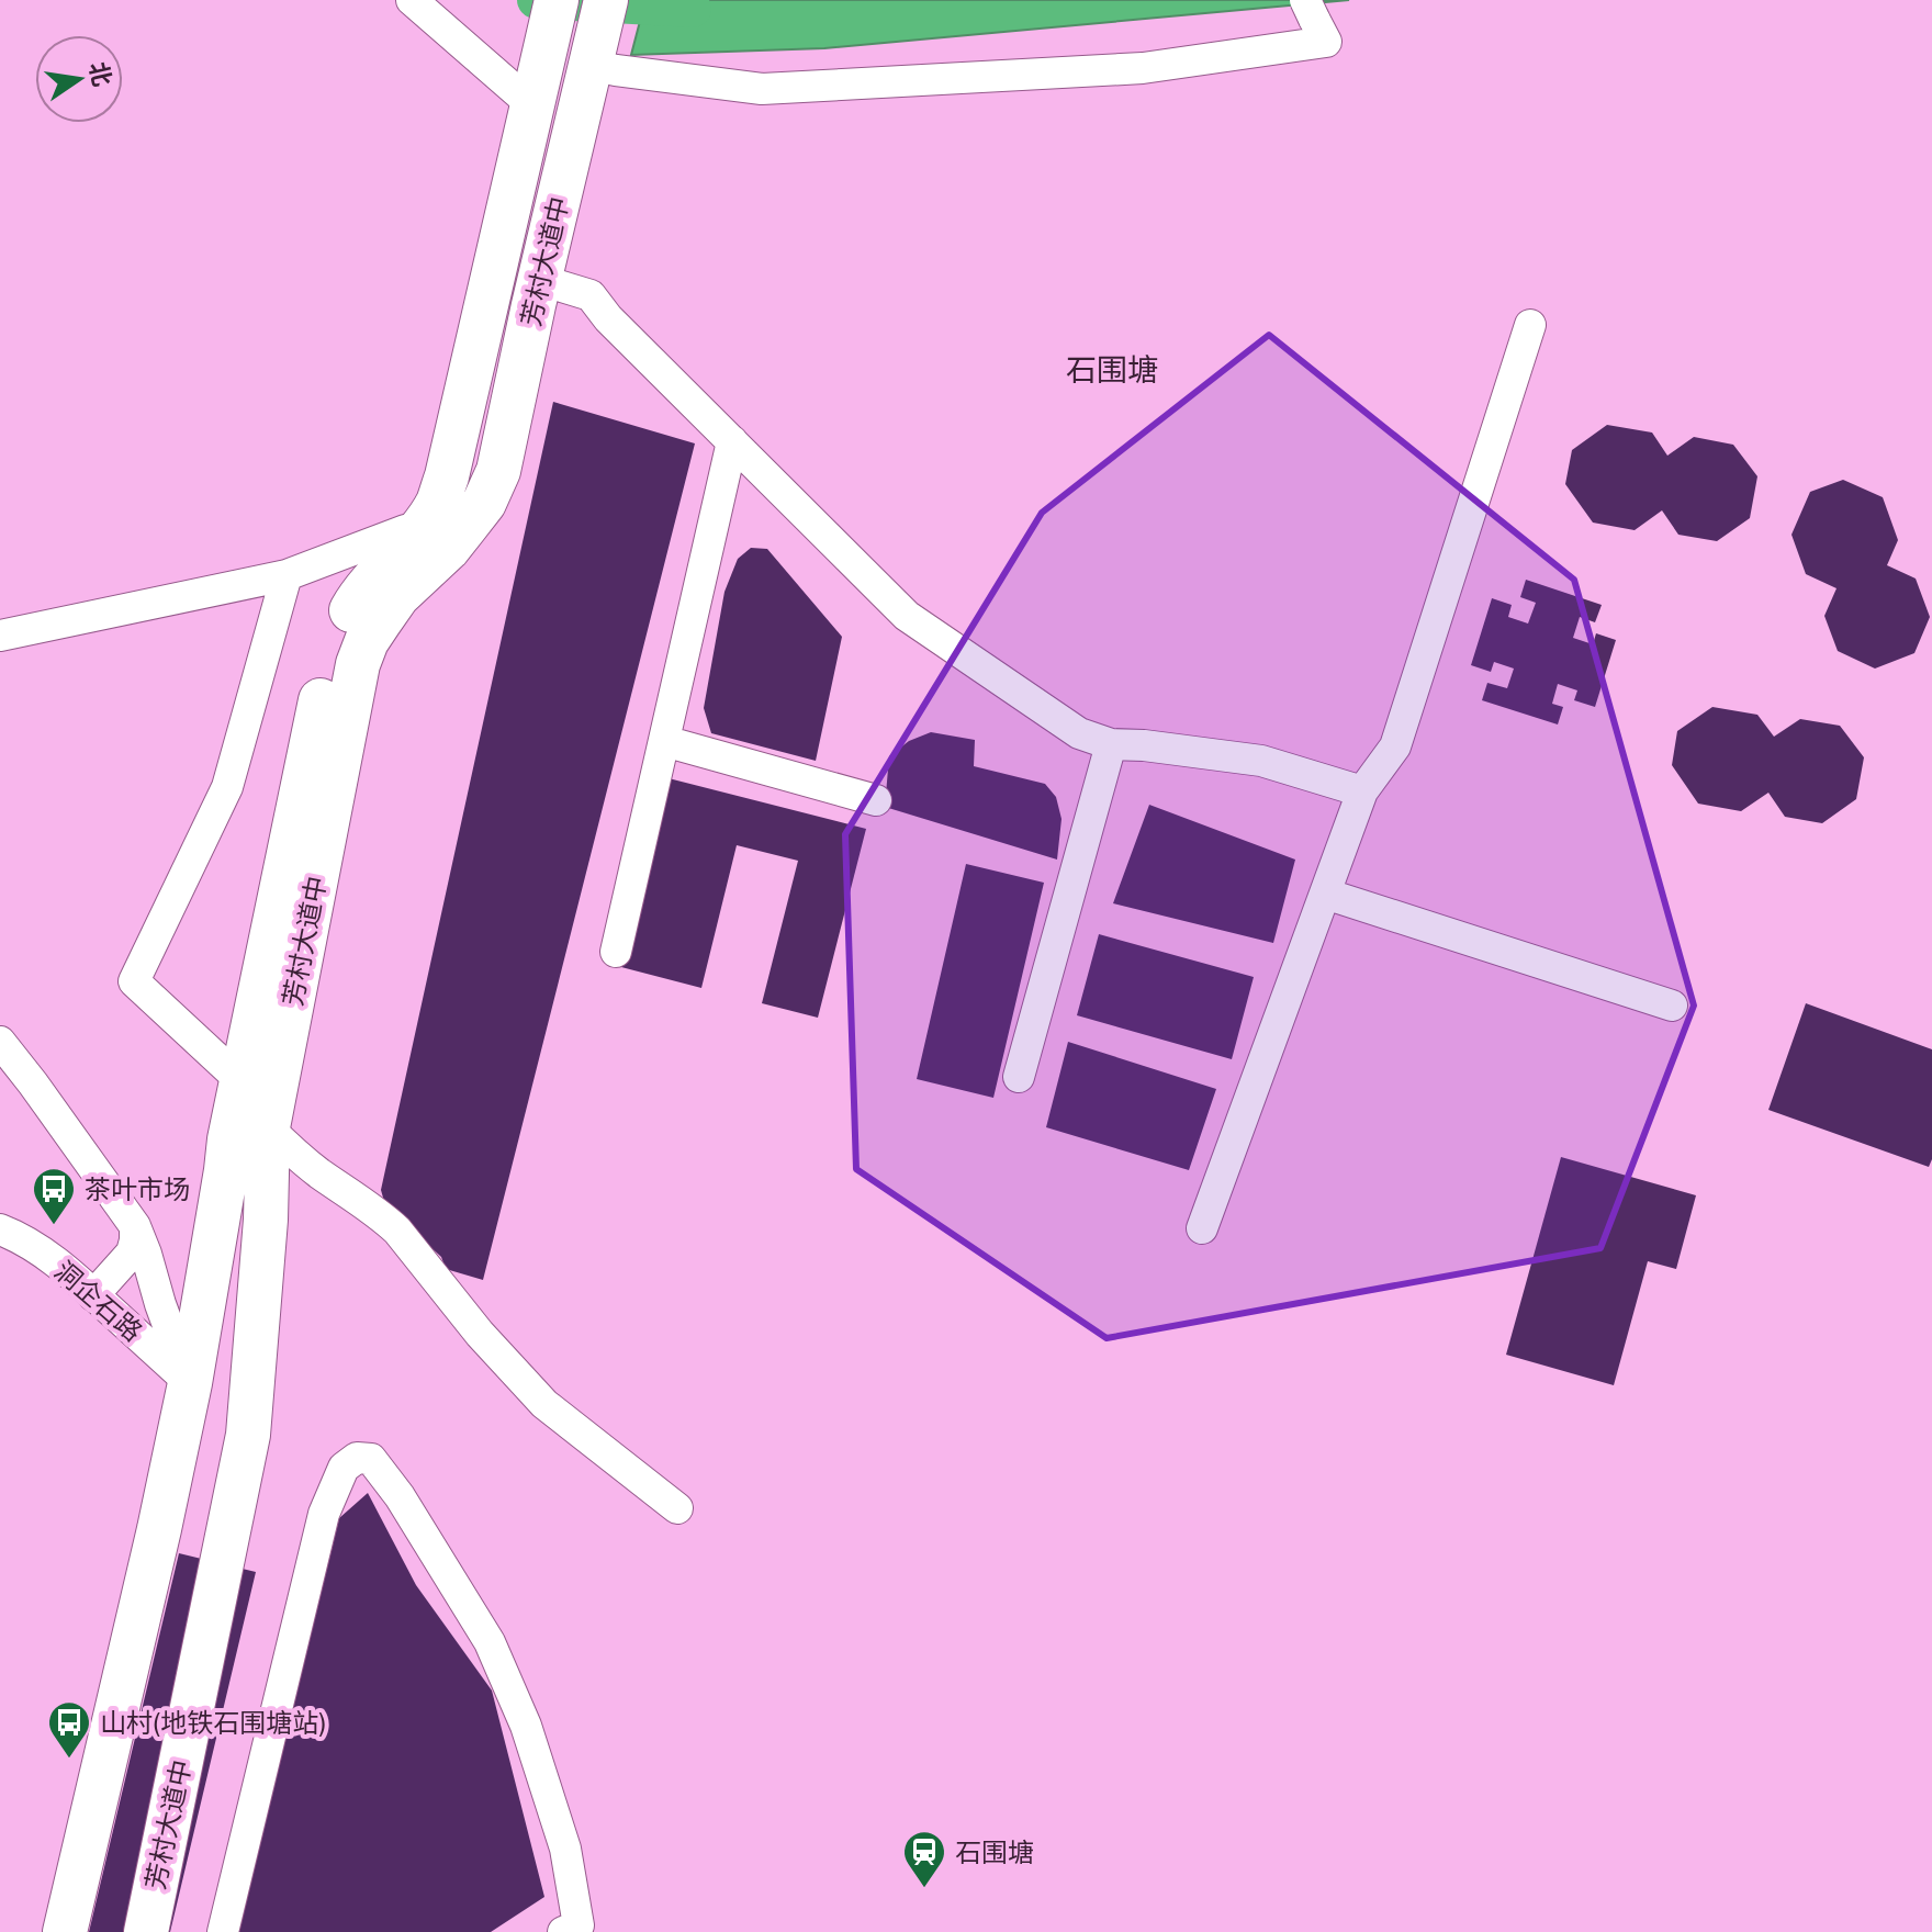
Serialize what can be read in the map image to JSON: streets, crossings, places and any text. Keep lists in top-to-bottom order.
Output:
{
  "streets": {
    "highway": ["芳村大道中"],
    "street": ["洞企石路"]
  },
  "crossings": [
    ["芳村大道中", "洞企石路"]
  ],
  "districts": ["石围塘"],
  "places": {
    "bus stop": ["茶叶市场", "山村(地铁石围塘站)"],
    "station": ["石围塘"]
  },
  "north": "right"
}
